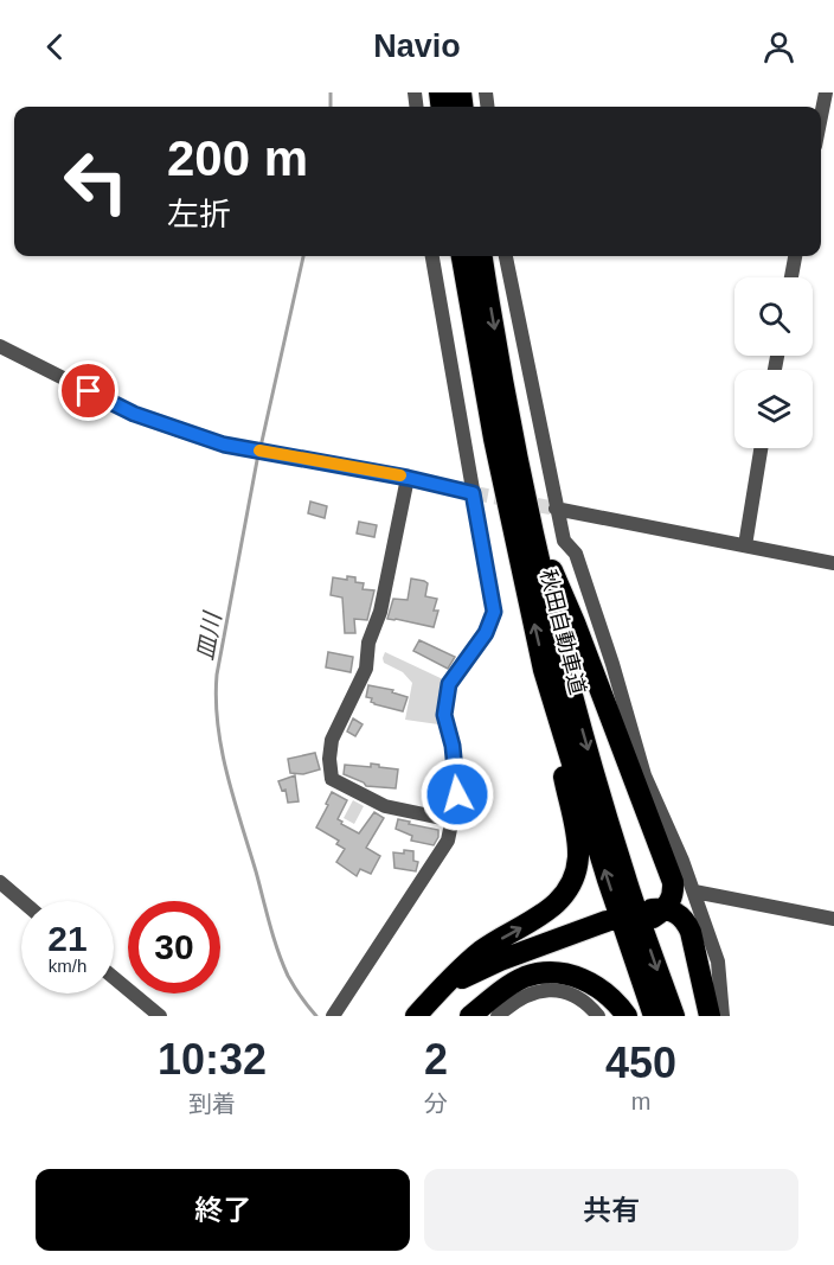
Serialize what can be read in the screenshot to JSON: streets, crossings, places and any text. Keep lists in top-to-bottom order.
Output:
{
  "streets": {
    "highway": ["秋田自動車道"]
  },
  "water": ["皿川"],
  "page": {
    "header": "Navio",
    "turn": ["200 m", "左折"],
    "speed": "21 km/h",
    "limit": "30",
    "eta": [
      "10:32",
      "到着",
      "2",
      "分",
      "450",
      "m"
    ],
    "buttons": ["終了", "共有"]
  }
}
